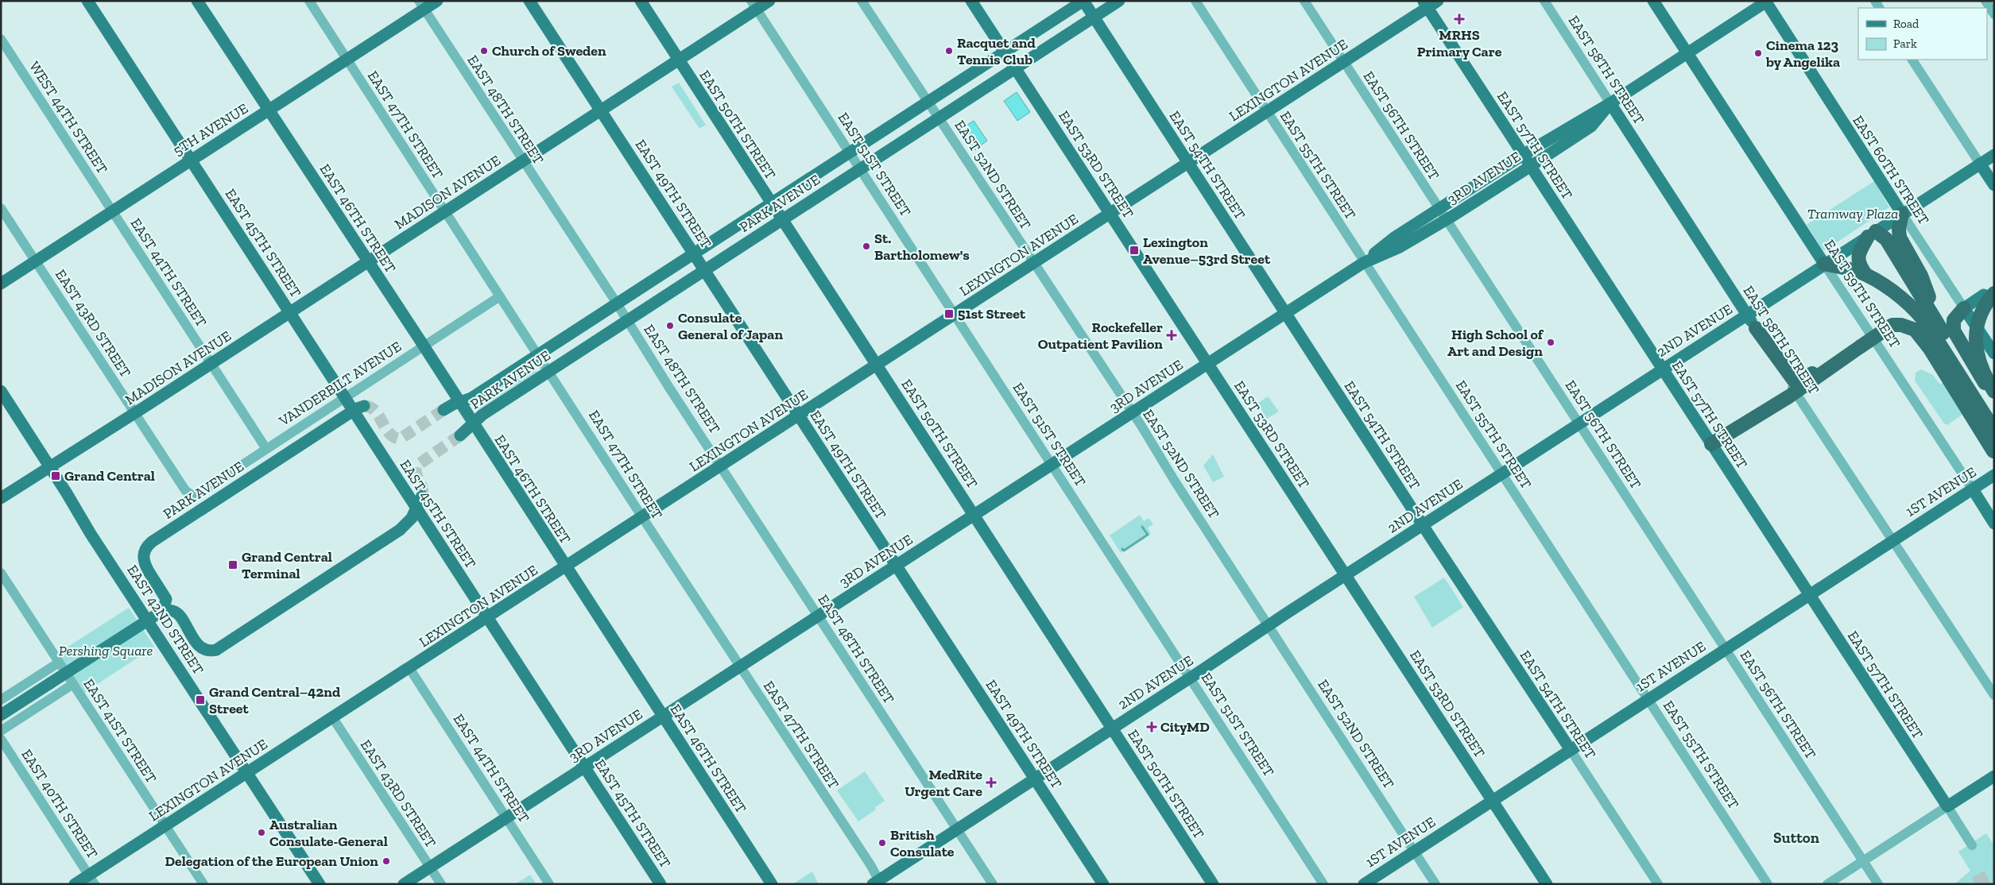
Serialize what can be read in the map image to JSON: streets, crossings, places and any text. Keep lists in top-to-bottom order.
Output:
{
  "streets": {
    "main road": [
      "EAST 58TH STREET",
      "LEXINGTON AVENUE",
      "EAST 50TH STREET",
      "5TH AVENUE",
      "EAST 57TH STREET",
      "EAST 53RD STREET",
      "EAST 54TH STREET",
      "EAST 60TH STREET",
      "3RD AVENUE",
      "MADISON AVENUE",
      "EAST 49TH STREET",
      "PARK AVENUE",
      "EAST 46TH STREET",
      "EAST 45TH STREET",
      "EAST 59TH STREET",
      "2ND AVENUE",
      "1ST AVENUE",
      "EAST 42ND STREET"
    ],
    "street": [
      "EAST 48TH STREET",
      "WEST 44TH STREET",
      "EAST 47TH STREET",
      "EAST 56TH STREET",
      "EAST 51ST STREET",
      "EAST 55TH STREET",
      "EAST 52ND STREET",
      "EAST 44TH STREET",
      "EAST 43RD STREET",
      "VANDERBILT AVENUE",
      "EAST 41ST STREET",
      "EAST 40TH STREET"
    ]
  },
  "crossings": [
    ["EAST 58TH STREET", "3RD AVENUE"],
    ["EAST 58TH STREET", "2ND AVENUE"],
    ["EAST 58TH STREET", "1ST AVENUE"],
    ["LEXINGTON AVENUE", "EAST 48TH STREET"],
    ["LEXINGTON AVENUE", "EAST 47TH STREET"],
    ["LEXINGTON AVENUE", "EAST 50TH STREET"],
    ["LEXINGTON AVENUE", "EAST 56TH STREET"],
    ["LEXINGTON AVENUE", "EAST 57TH STREET"],
    ["LEXINGTON AVENUE", "EAST 51ST STREET"],
    ["LEXINGTON AVENUE", "EAST 53RD STREET"],
    ["LEXINGTON AVENUE", "EAST 54TH STREET"],
    ["LEXINGTON AVENUE", "EAST 55TH STREET"],
    ["LEXINGTON AVENUE", "EAST 52ND STREET"],
    ["LEXINGTON AVENUE", "EAST 49TH STREET"],
    ["LEXINGTON AVENUE", "EAST 46TH STREET"],
    ["LEXINGTON AVENUE", "EAST 45TH STREET"],
    ["LEXINGTON AVENUE", "EAST 44TH STREET"],
    ["LEXINGTON AVENUE", "EAST 43RD STREET"],
    ["LEXINGTON AVENUE", "EAST 42ND STREET"],
    ["LEXINGTON AVENUE", "EAST 41ST STREET"],
    ["LEXINGTON AVENUE", "EAST 40TH STREET"],
    ["EAST 48TH STREET", "5TH AVENUE"],
    ["EAST 48TH STREET", "3RD AVENUE"],
    ["EAST 48TH STREET", "MADISON AVENUE"],
    ["EAST 48TH STREET", "PARK AVENUE"],
    ["EAST 48TH STREET", "2ND AVENUE"],
    ["WEST 44TH STREET", "5TH AVENUE"],
    ["WEST 44TH STREET", "EAST 44TH STREET"],
    ["EAST 47TH STREET", "5TH AVENUE"],
    ["EAST 47TH STREET", "3RD AVENUE"],
    ["EAST 47TH STREET", "MADISON AVENUE"],
    ["EAST 47TH STREET", "PARK AVENUE"],
    ["EAST 47TH STREET", "2ND AVENUE"],
    ["EAST 47TH STREET", "VANDERBILT AVENUE"],
    ["EAST 50TH STREET", "3RD AVENUE"],
    ["EAST 50TH STREET", "MADISON AVENUE"],
    ["EAST 50TH STREET", "PARK AVENUE"],
    ["EAST 50TH STREET", "2ND AVENUE"],
    ["EAST 56TH STREET", "3RD AVENUE"],
    ["EAST 56TH STREET", "2ND AVENUE"],
    ["EAST 56TH STREET", "1ST AVENUE"],
    ["5TH AVENUE", "EAST 46TH STREET"],
    ["5TH AVENUE", "EAST 45TH STREET"],
    ["5TH AVENUE", "EAST 44TH STREET"],
    ["5TH AVENUE", "EAST 43RD STREET"],
    ["EAST 57TH STREET", "3RD AVENUE"],
    ["EAST 57TH STREET", "2ND AVENUE"],
    ["EAST 57TH STREET", "1ST AVENUE"],
    ["EAST 51ST STREET", "3RD AVENUE"],
    ["EAST 51ST STREET", "MADISON AVENUE"],
    ["EAST 51ST STREET", "PARK AVENUE"],
    ["EAST 51ST STREET", "2ND AVENUE"],
    ["EAST 53RD STREET", "3RD AVENUE"],
    ["EAST 53RD STREET", "PARK AVENUE"],
    ["EAST 53RD STREET", "2ND AVENUE"],
    ["EAST 53RD STREET", "1ST AVENUE"],
    ["EAST 54TH STREET", "3RD AVENUE"],
    ["EAST 54TH STREET", "PARK AVENUE"],
    ["EAST 54TH STREET", "2ND AVENUE"],
    ["EAST 54TH STREET", "1ST AVENUE"],
    ["EAST 55TH STREET", "3RD AVENUE"],
    ["EAST 55TH STREET", "2ND AVENUE"],
    ["EAST 55TH STREET", "1ST AVENUE"],
    ["EAST 60TH STREET", "3RD AVENUE"],
    ["EAST 60TH STREET", "2ND AVENUE"],
    ["EAST 52ND STREET", "3RD AVENUE"],
    ["EAST 52ND STREET", "PARK AVENUE"],
    ["EAST 52ND STREET", "2ND AVENUE"],
    ["EAST 52ND STREET", "1ST AVENUE"],
    ["3RD AVENUE", "EAST 49TH STREET"],
    ["3RD AVENUE", "EAST 46TH STREET"],
    ["3RD AVENUE", "EAST 45TH STREET"],
    ["3RD AVENUE", "EAST 44TH STREET"],
    ["3RD AVENUE", "EAST 59TH STREET"],
    ["3RD AVENUE", "EAST 43RD STREET"],
    ["MADISON AVENUE", "EAST 49TH STREET"],
    ["MADISON AVENUE", "EAST 46TH STREET"],
    ["MADISON AVENUE", "EAST 45TH STREET"],
    ["MADISON AVENUE", "EAST 44TH STREET"],
    ["MADISON AVENUE", "EAST 43RD STREET"],
    ["MADISON AVENUE", "EAST 42ND STREET"],
    ["EAST 49TH STREET", "PARK AVENUE"],
    ["EAST 49TH STREET", "2ND AVENUE"],
    ["PARK AVENUE", "EAST 46TH STREET"],
    ["EAST 46TH STREET", "VANDERBILT AVENUE"],
    ["EAST 45TH STREET", "VANDERBILT AVENUE"],
    ["EAST 44TH STREET", "VANDERBILT AVENUE"],
    ["EAST 59TH STREET", "2ND AVENUE"],
    ["EAST 59TH STREET", "1ST AVENUE"],
    ["EAST 43RD STREET", "VANDERBILT AVENUE"]
  ],
  "districts": ["Sutton"],
  "parks": ["Tramway Plaza", "Pershing Square"],
  "places": {
    "health": [
      "MRHS Primary Care",
      "Rockefeller Outpatient Pavilion",
      "CityMD",
      "MedRite Urgent Care"
    ],
    "other": [
      "Church of Sweden",
      "Racquet and Tennis Club",
      "Cinema 123 by Angelika",
      "St. Bartholomew's",
      "Consulate General of Japan",
      "High School of Art and Design",
      "Australian Consulate-General",
      "British Consulate",
      "Delegation of the European Union"
    ],
    "transit": [
      "Lexington Avenue–53rd Street",
      "51st Street",
      "Grand Central",
      "Grand Central Terminal",
      "Grand Central–42nd Street"
    ]
  },
  "legend": ["Road", "Park"]
}
